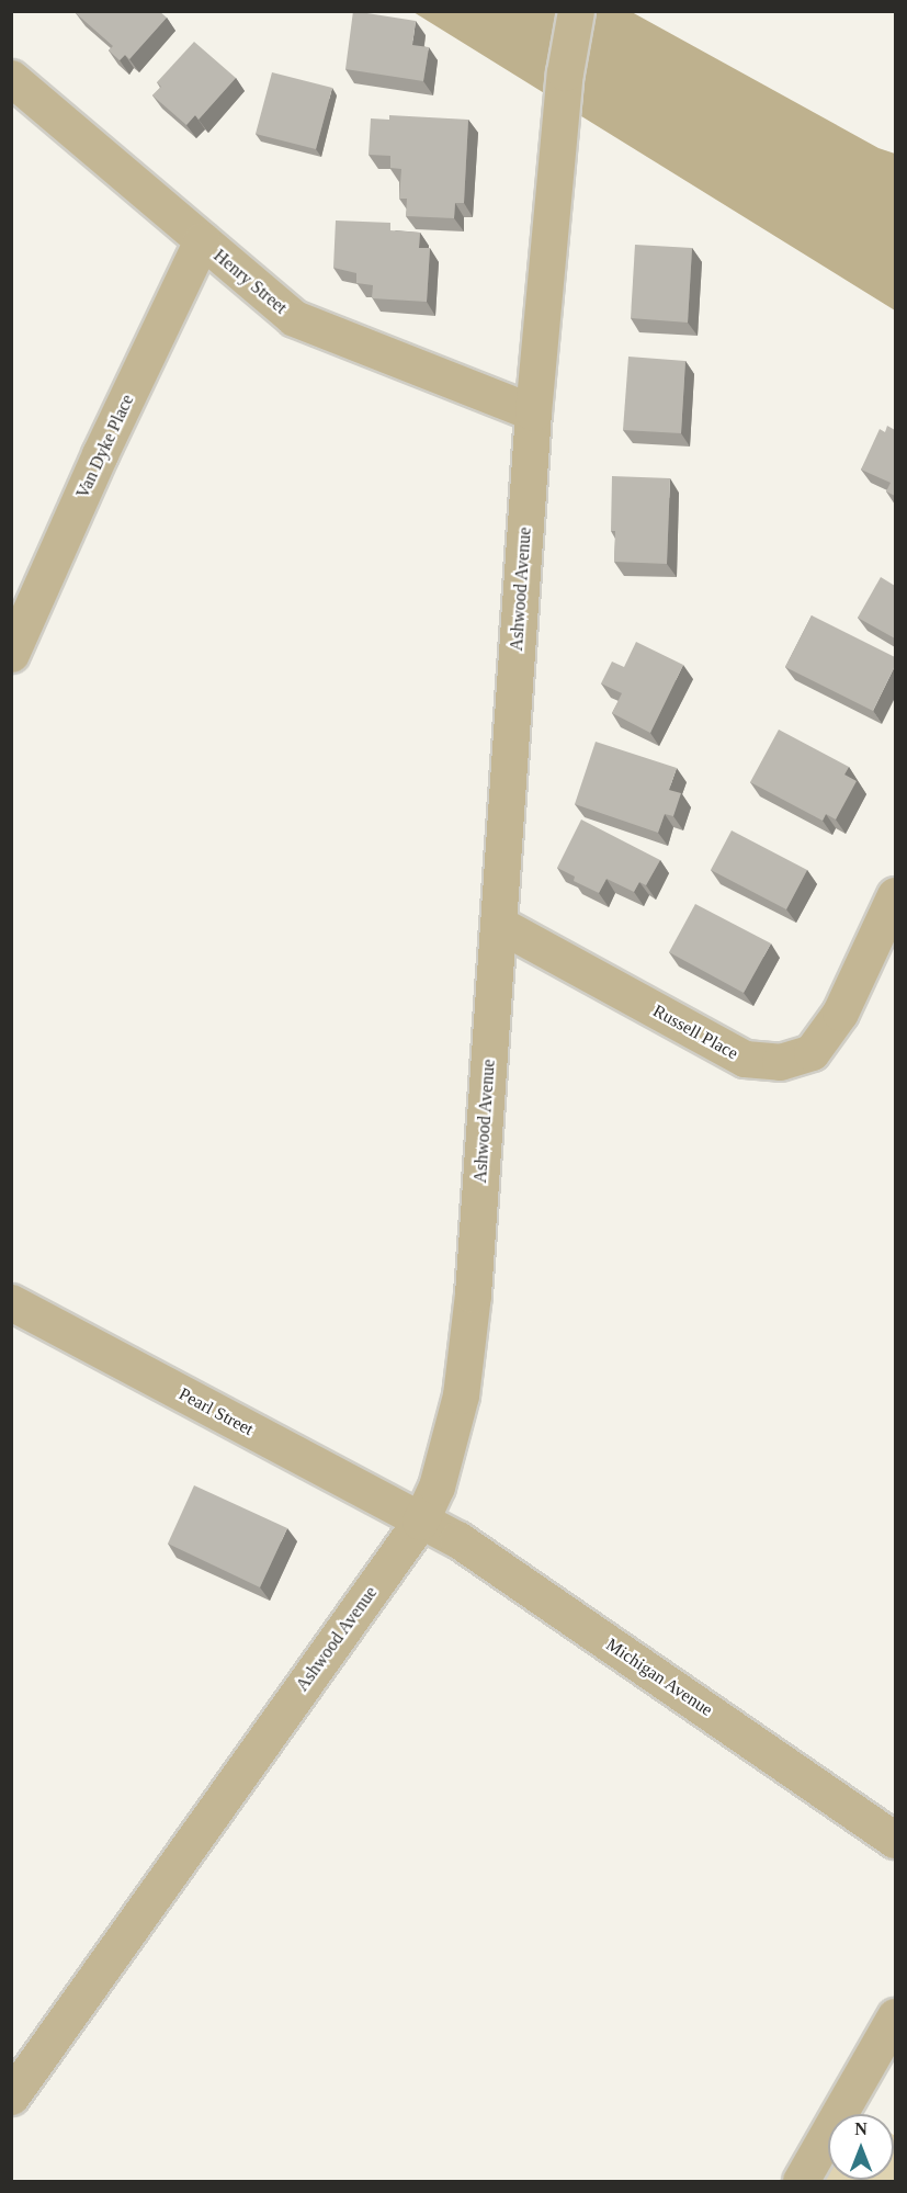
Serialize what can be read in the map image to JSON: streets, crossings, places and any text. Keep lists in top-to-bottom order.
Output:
{
  "streets": {
    "street": [
      "Henry Street",
      "Van Dyke Place",
      "Ashwood Avenue",
      "Russell Place",
      "Pearl Street",
      "Michigan Avenue"
    ]
  },
  "crossings": [
    ["Henry Street", "Van Dyke Place"],
    ["Henry Street", "Ashwood Avenue"],
    ["Ashwood Avenue", "Russell Place"],
    ["Ashwood Avenue", "Pearl Street"],
    ["Ashwood Avenue", "Michigan Avenue"],
    ["Pearl Street", "Michigan Avenue"]
  ],
  "north": "top"
}
